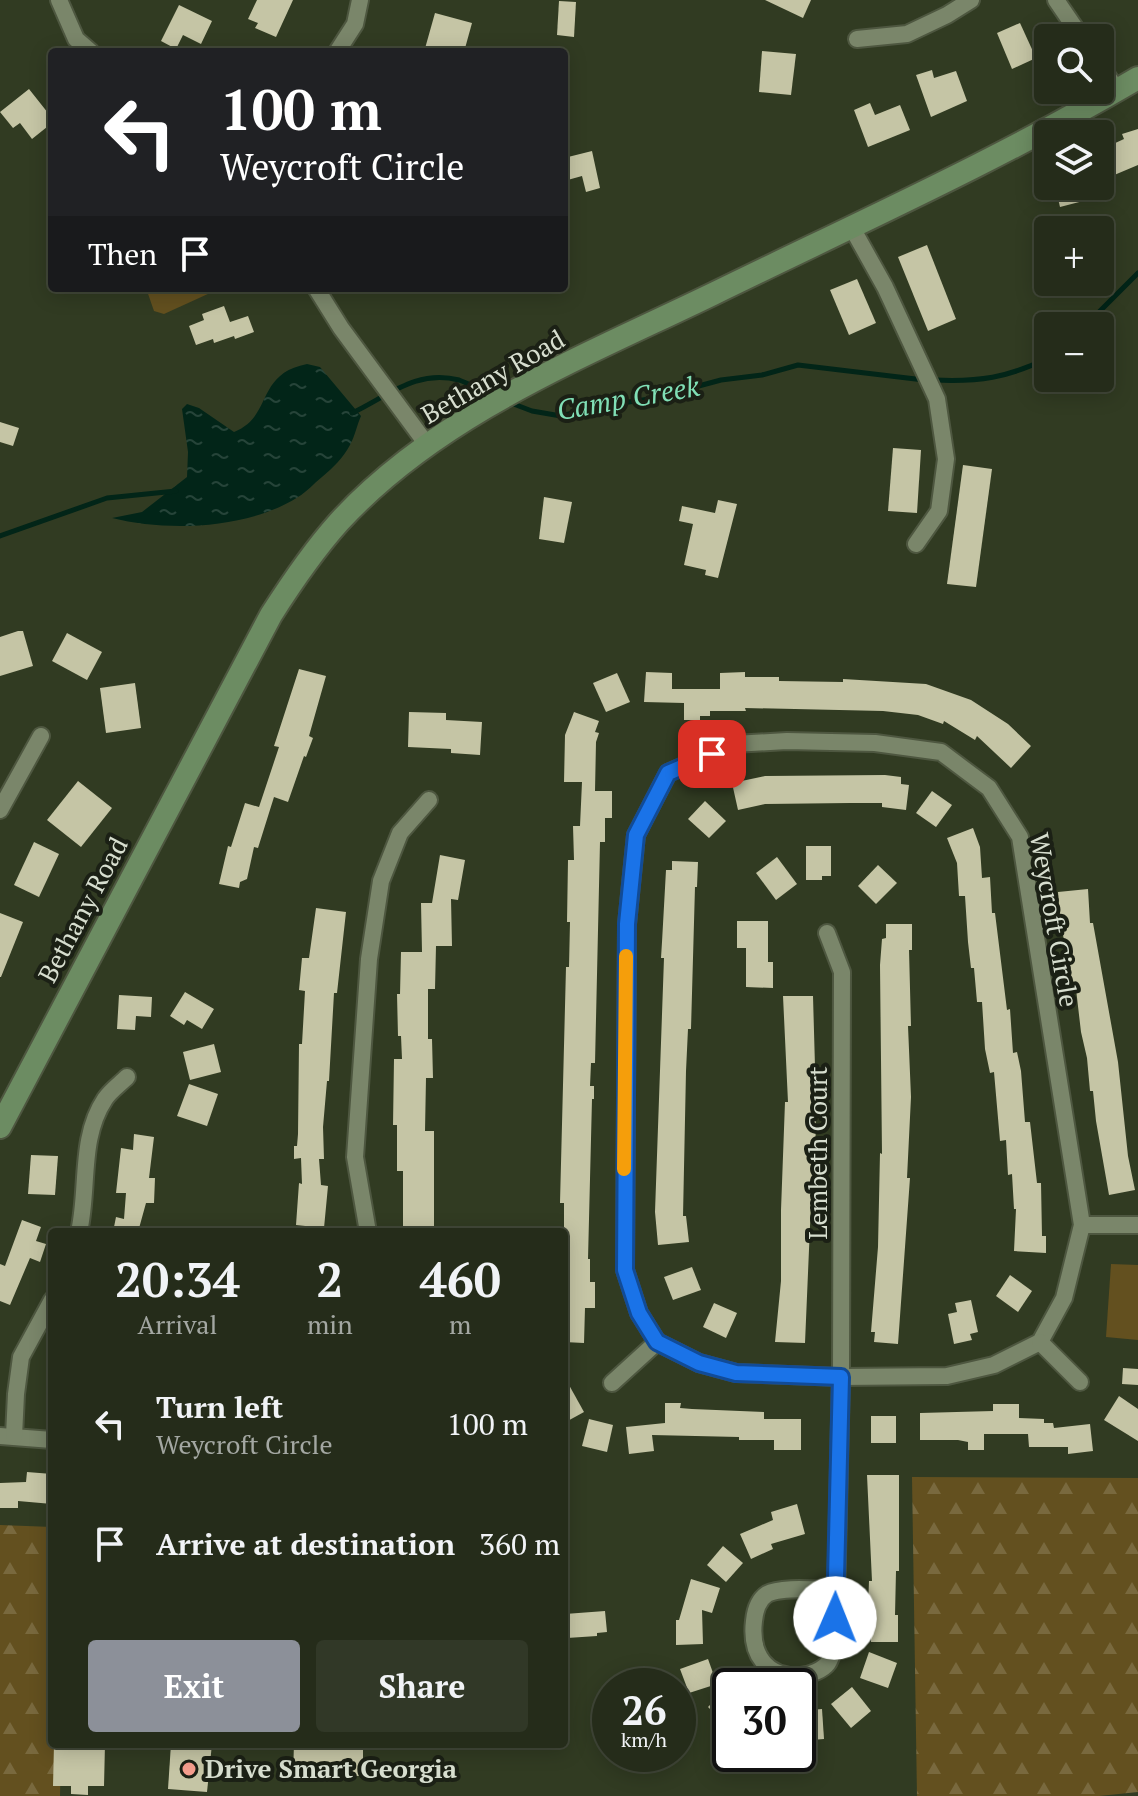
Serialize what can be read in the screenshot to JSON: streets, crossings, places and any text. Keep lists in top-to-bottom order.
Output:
{
  "streets": {
    "street": ["Bethany Road", "Weycroft Circle", "Lembeth Court"]
  },
  "water": ["Camp Creek"],
  "places": ["Drive Smart Georgia"],
  "page": {
    "map_buttons": ["+", "−"],
    "turn": ["100 m", "Weycroft Circle"],
    "then": "Then",
    "eta": [
      "20:34",
      "Arrival",
      "2",
      "min",
      "460",
      "m"
    ],
    "list": [
      {
        "name": "Turn left",
        "note": "Weycroft Circle",
        "value": "100 m"
      },
      {
        "name": "Arrive at destination",
        "value": "360 m"
      }
    ],
    "buttons": ["Exit", "Share"],
    "speed": "26 km/h",
    "limit": "30"
  }
}
